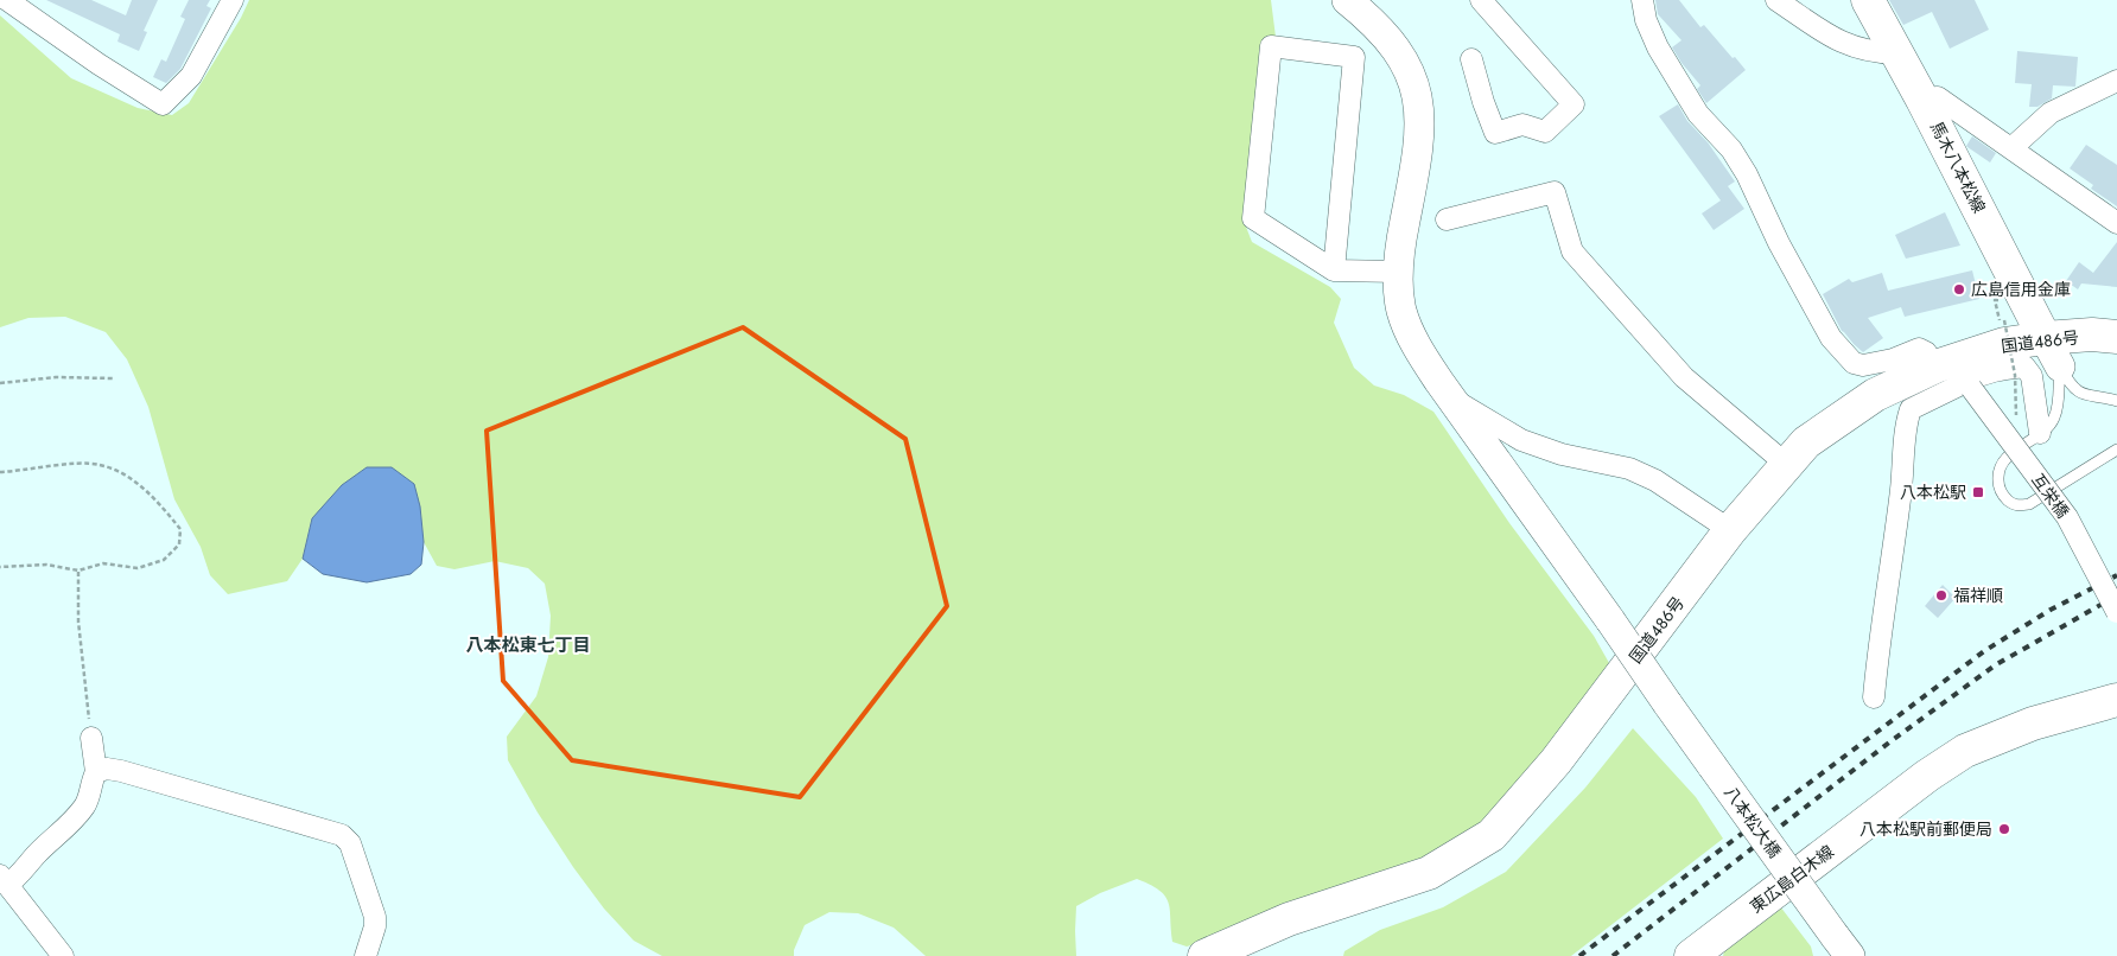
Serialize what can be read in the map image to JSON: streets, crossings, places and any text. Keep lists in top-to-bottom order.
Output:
{
  "streets": {
    "main road": ["馬木八本松線", "国道486号", "東広島白木線"],
    "street": ["互栄橋", "八本松大橋"]
  },
  "crossings": [
    ["馬木八本松線", "国道486号"]
  ],
  "districts": ["八本松東七丁目"],
  "places": {
    "other": ["広島信用金庫", "福祥順", "八本松駅前郵便局"],
    "transit": ["八本松駅"]
  }
}
